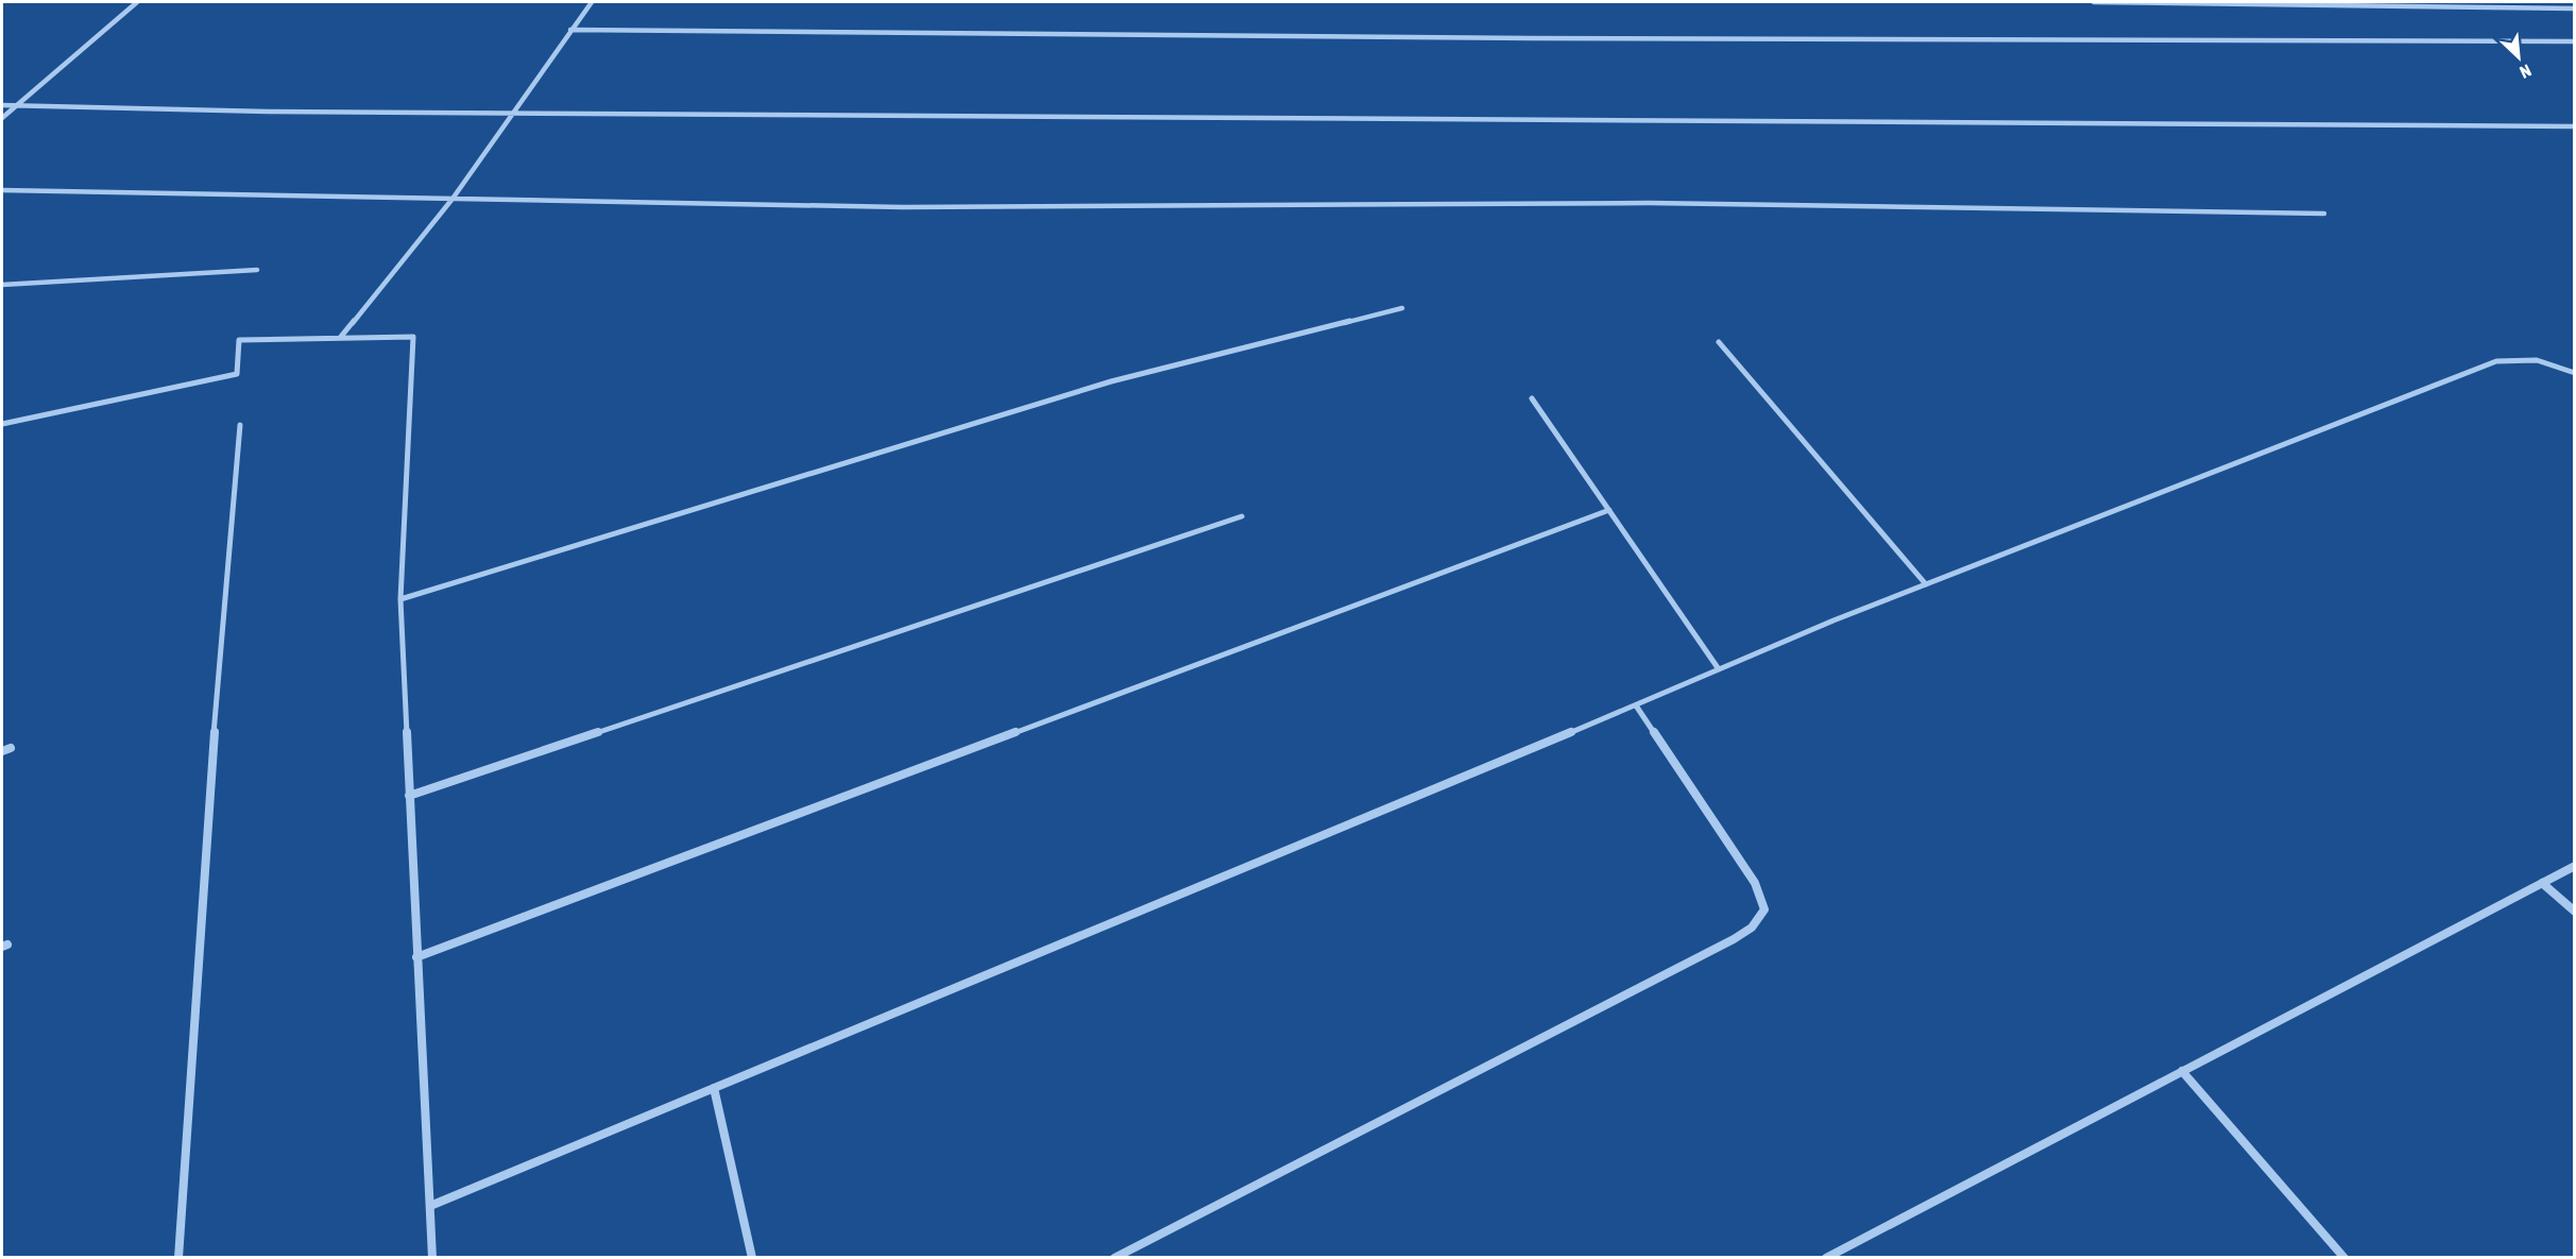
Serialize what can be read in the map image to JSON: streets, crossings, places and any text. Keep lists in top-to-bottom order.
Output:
{
  "north": "bottom right"
}
